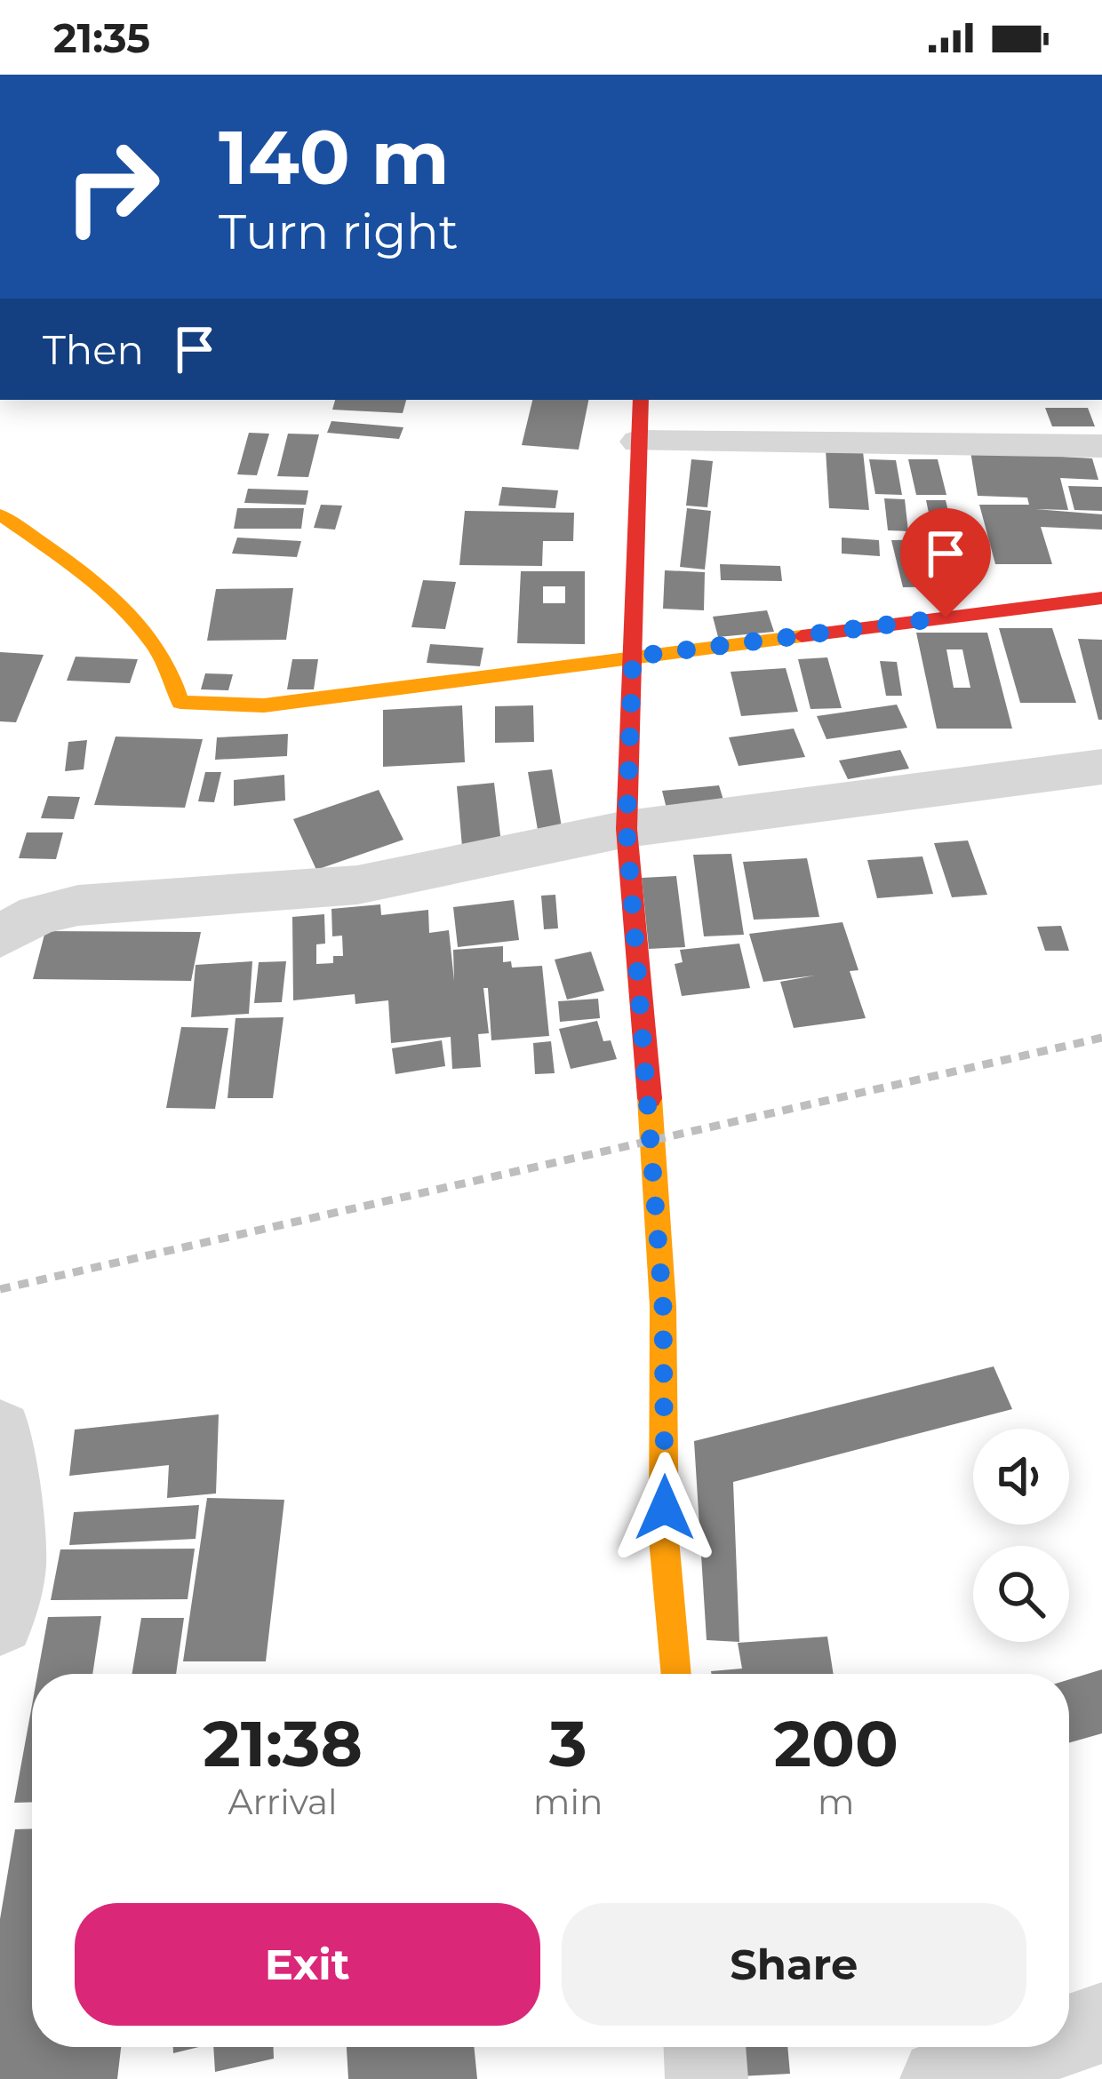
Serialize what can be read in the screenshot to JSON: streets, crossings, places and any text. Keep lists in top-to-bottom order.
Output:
{
  "page": {
    "status": "21:35",
    "turn": ["140 m", "Turn right"],
    "then": "Then",
    "eta": [
      "21:38",
      "Arrival",
      "3",
      "min",
      "200",
      "m"
    ],
    "buttons": ["Exit", "Share"]
  }
}
